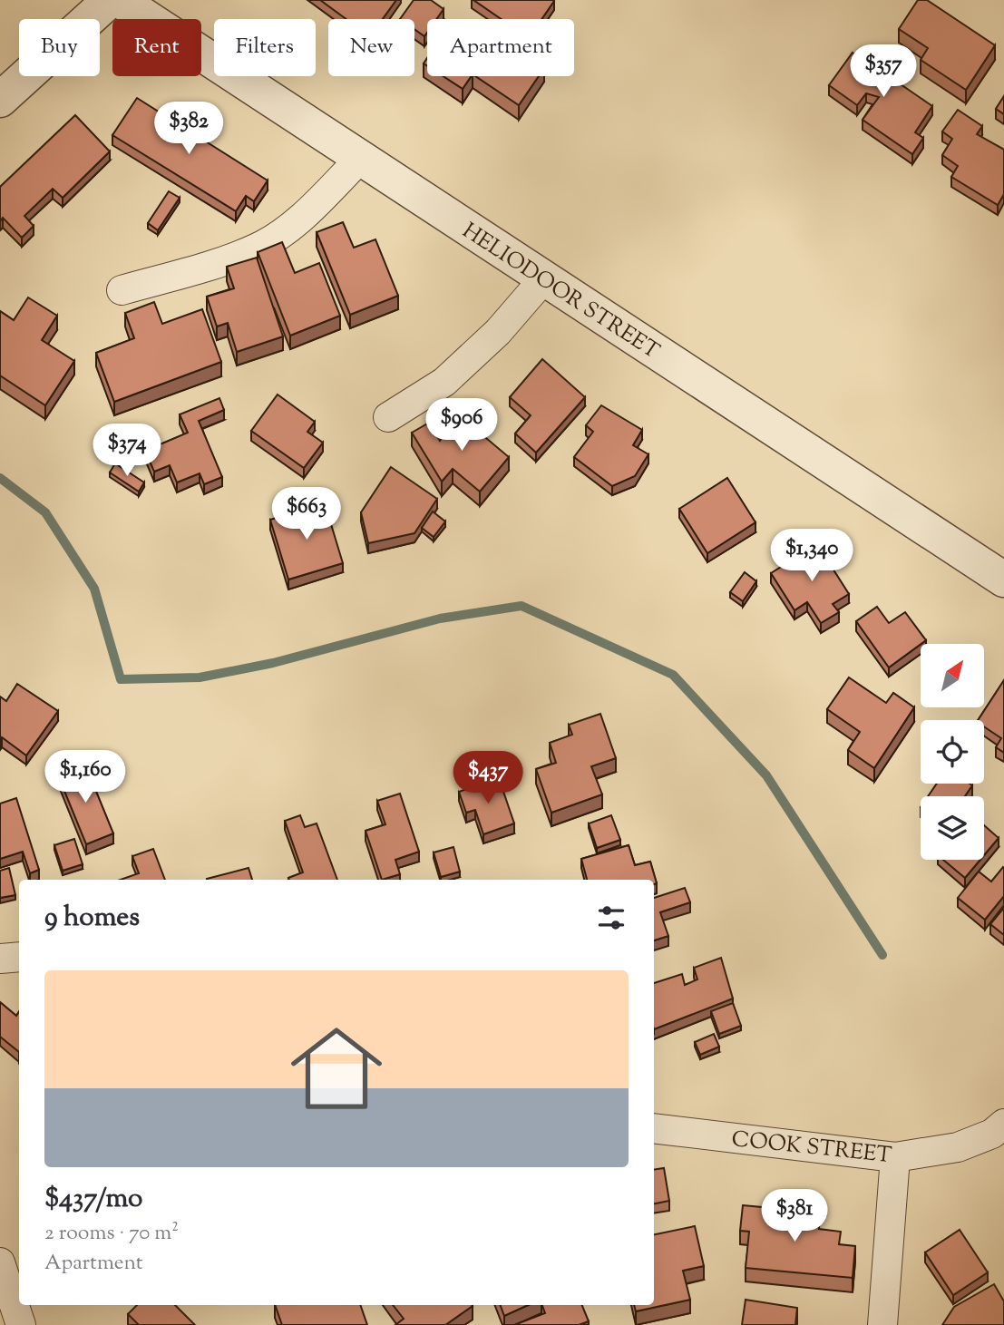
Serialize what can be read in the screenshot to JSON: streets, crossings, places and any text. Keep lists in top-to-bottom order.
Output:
{
  "streets": {
    "street": ["HELIODOOR STREET", "COOK STREET"]
  },
  "north": "top right",
  "page": {
    "chip": [
      "Buy",
      "Rent",
      "Filters",
      "New",
      "Apartment"
    ],
    "price": [
      "$357",
      "$382",
      "$906",
      "$374",
      "$663",
      "$1,340",
      "$1,160",
      "$437",
      "$381"
    ],
    "heading": "9 homes",
    "list": [
      {
        "name": "$437/mo",
        "note": "2 rooms · 70 m² · Apartment"
      }
    ]
  }
}
